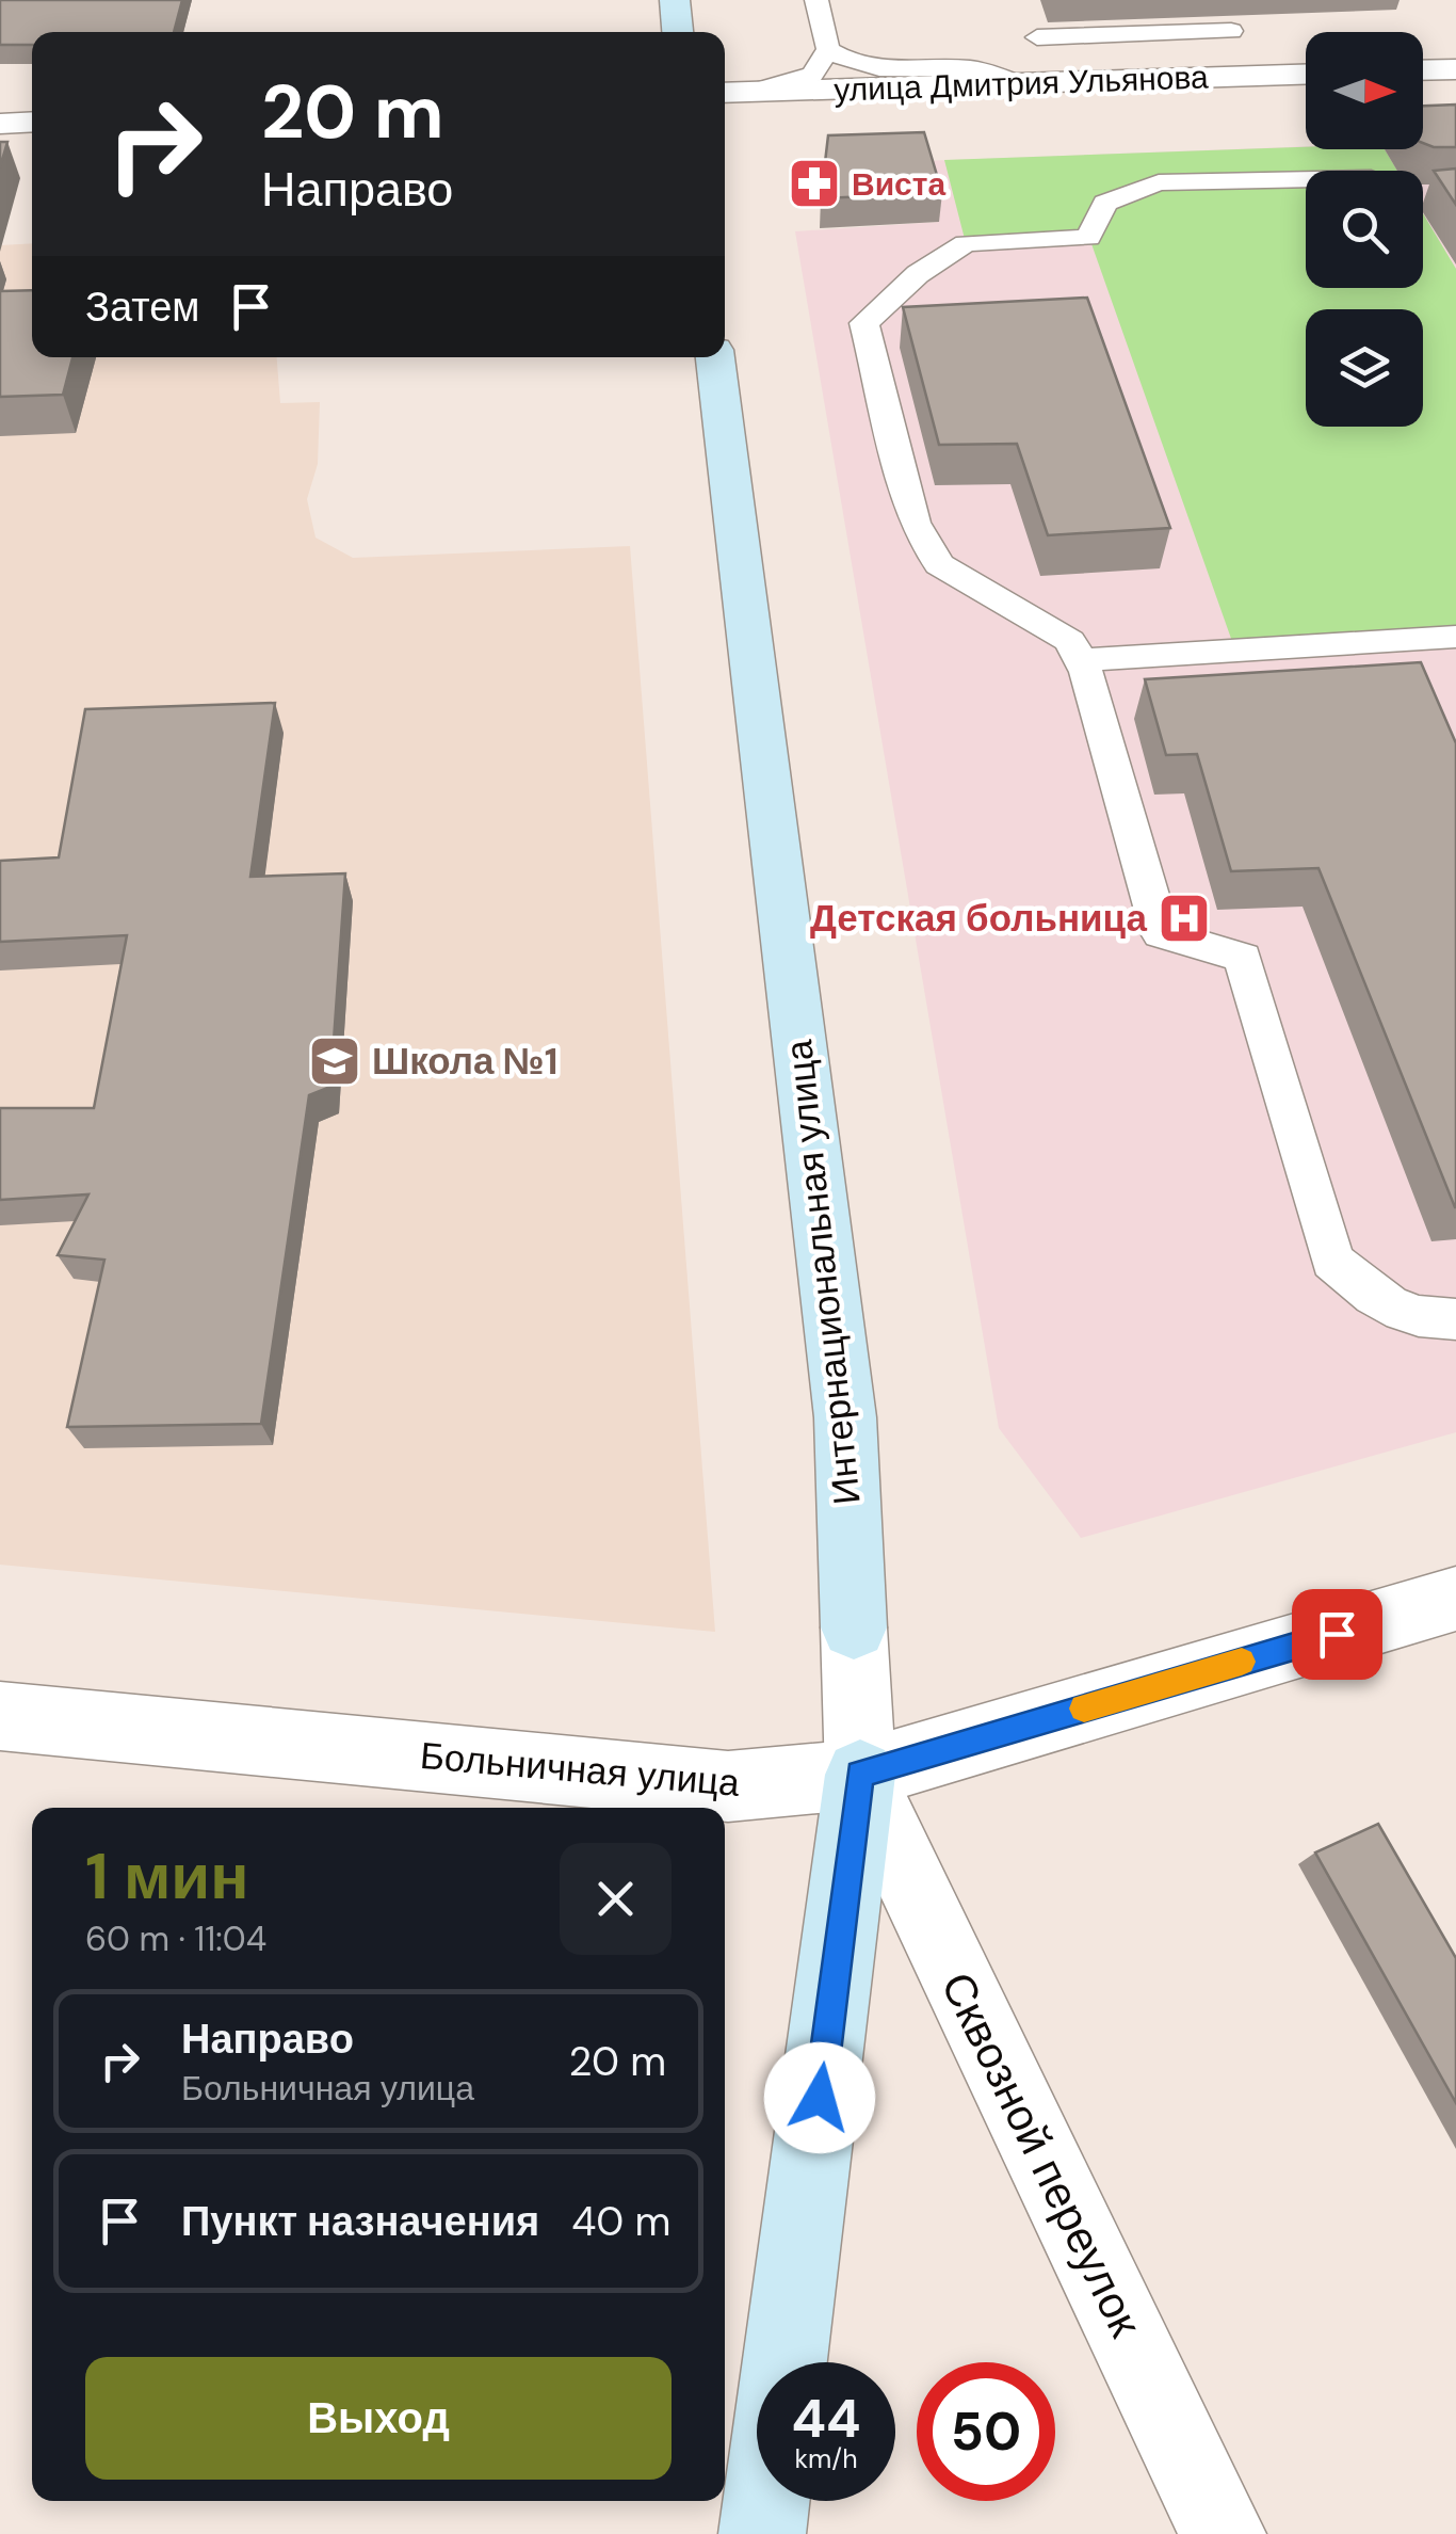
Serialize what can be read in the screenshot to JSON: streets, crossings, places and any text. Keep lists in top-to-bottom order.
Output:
{
  "streets": {
    "main road": ["Интернациональная улица"],
    "street": ["улица Дмитрия Ульянова", "Больничная улица", "Сквозной переулок"]
  },
  "crossings": [
    ["Интернациональная улица", "Больничная улица"],
    ["Интернациональная улица", "Сквозной переулок"],
    ["Больничная улица", "Сквозной переулок"]
  ],
  "places": {
    "pharmacy": ["Виста"],
    "hospital": ["Детская больница"],
    "school or university": ["Школа №1"]
  },
  "north": "right",
  "page": {
    "turn": ["20 m", "Направо"],
    "then": "Затем",
    "heading": ["1 мин", "60 m · 11:04"],
    "list": [
      {
        "name": "Направо",
        "note": "Больничная улица",
        "value": "20 m"
      },
      {
        "name": "Пункт назначения",
        "value": "40 m"
      }
    ],
    "buttons": "Выход",
    "speed": "44 km/h",
    "limit": "50"
  }
}
